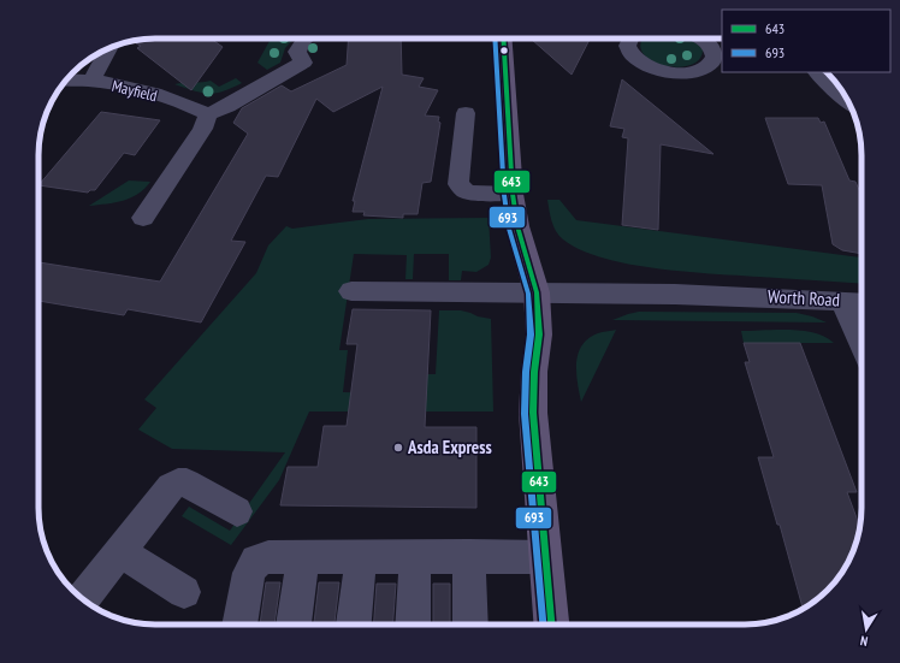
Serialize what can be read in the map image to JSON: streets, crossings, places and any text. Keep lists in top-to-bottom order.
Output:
{
  "streets": {
    "street": ["Mayfield", "Worth Road"]
  },
  "places": ["Asda Express"],
  "lines": ["transit line 643", "transit line 693"],
  "legend": ["643", "693"],
  "north": "bottom"
}
